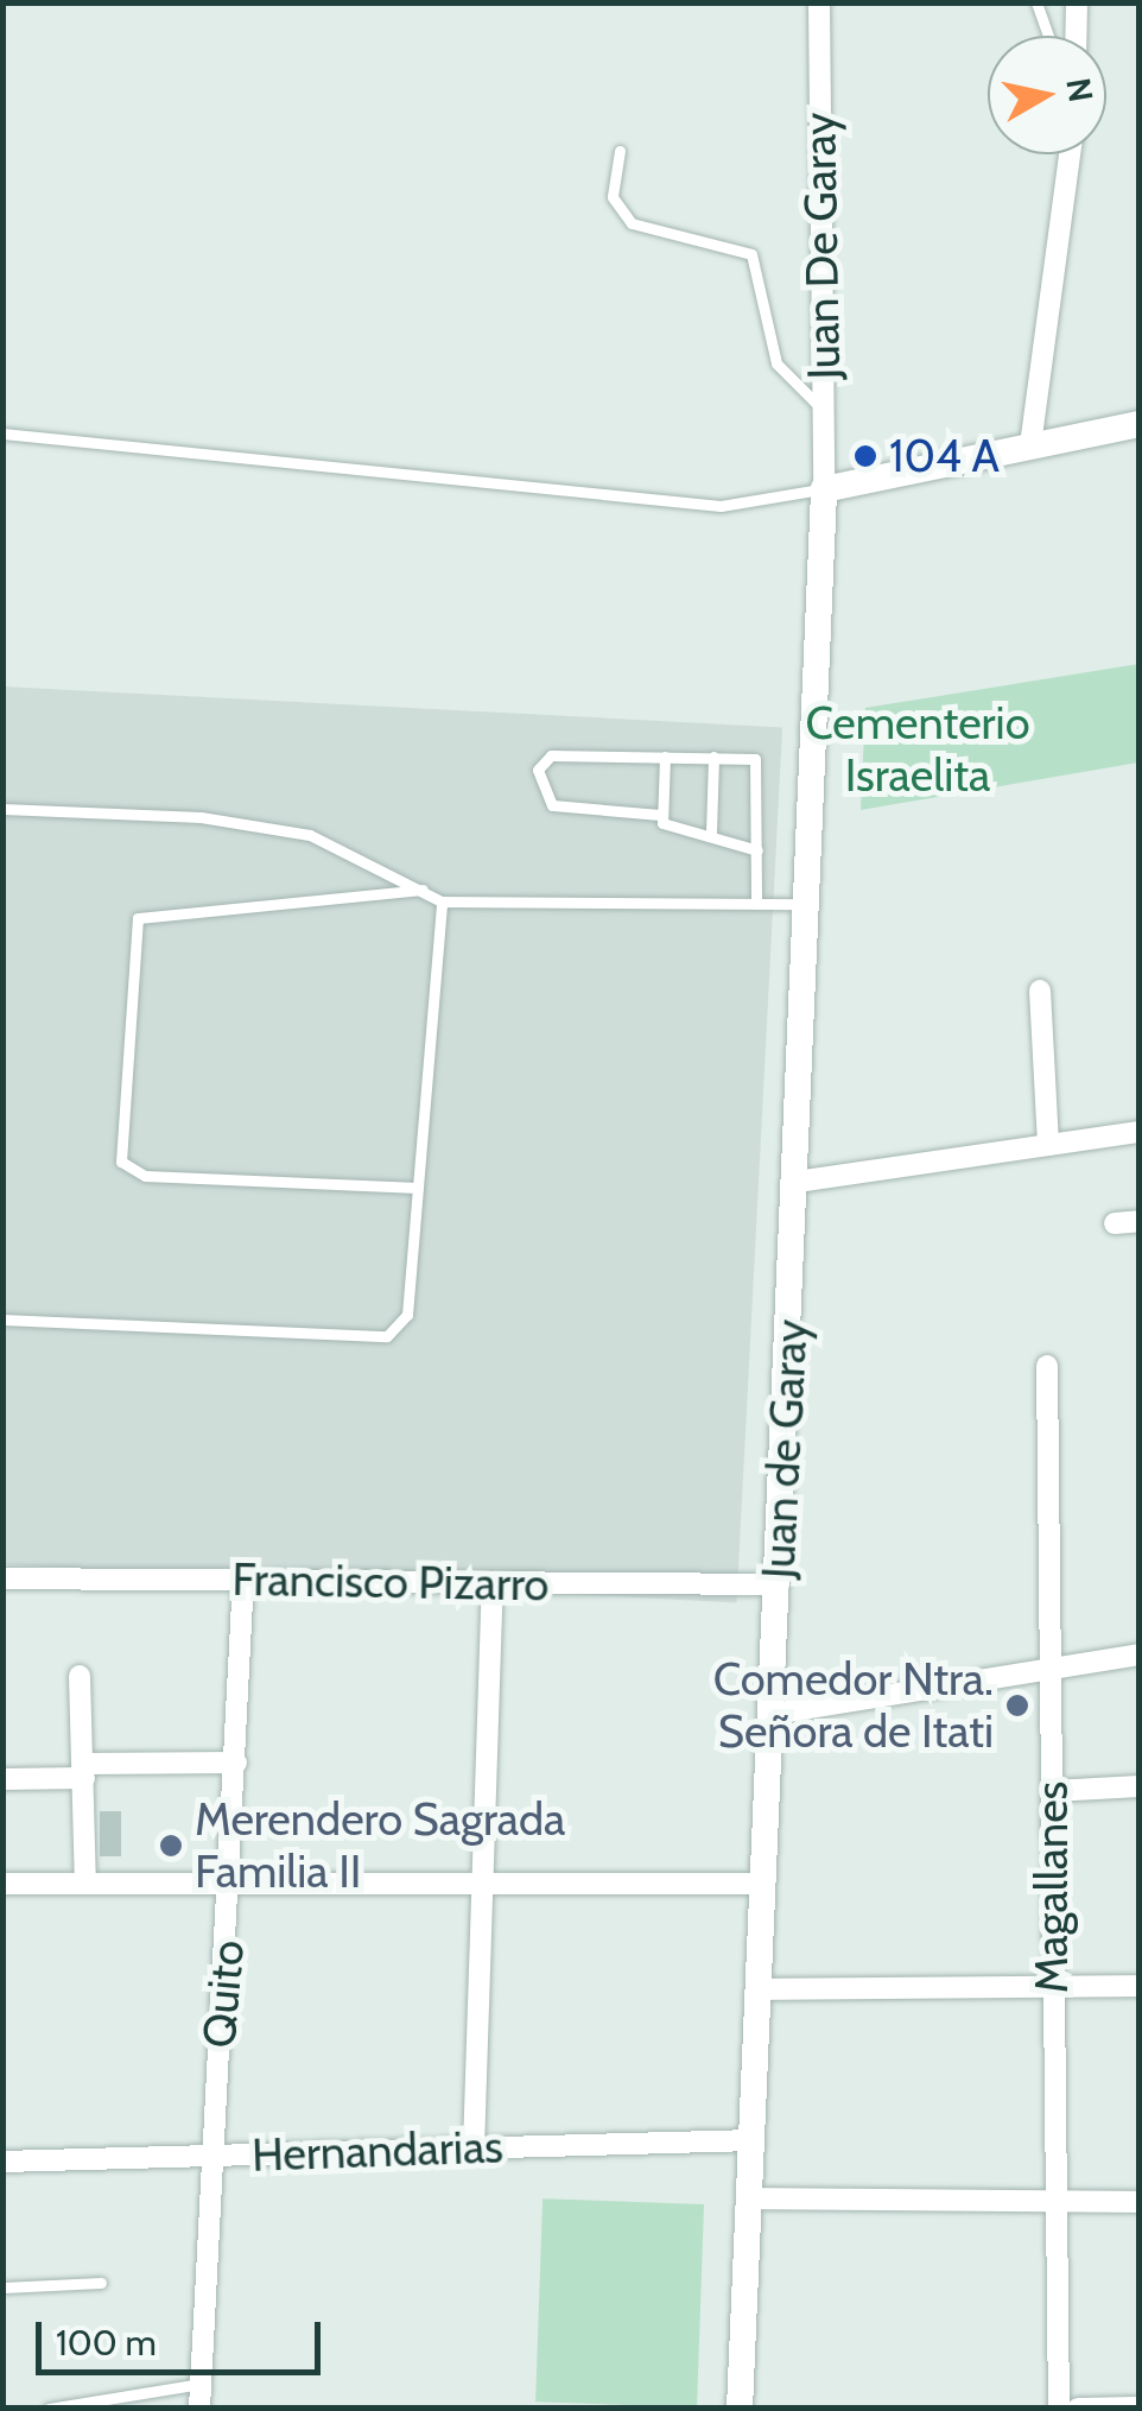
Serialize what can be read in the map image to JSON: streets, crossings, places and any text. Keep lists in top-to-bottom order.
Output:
{
  "streets": {
    "street": [
      "Juan De Garay",
      "Juan de Garay",
      "Francisco Pizarro",
      "Magallanes",
      "Quito",
      "Hernandarias"
    ]
  },
  "crossings": [
    ["Juan De Garay", "Juan de Garay"],
    ["Juan de Garay", "Francisco Pizarro"],
    ["Juan de Garay", "Hernandarias"],
    ["Francisco Pizarro", "Quito"],
    ["Quito", "Hernandarias"]
  ],
  "parks": ["Cementerio Israelita"],
  "places": ["104 A", "Comedor Ntra. Señora de Itati", "Merendero Sagrada Familia II"],
  "scale_bar": "100 m",
  "north": "right"
}
